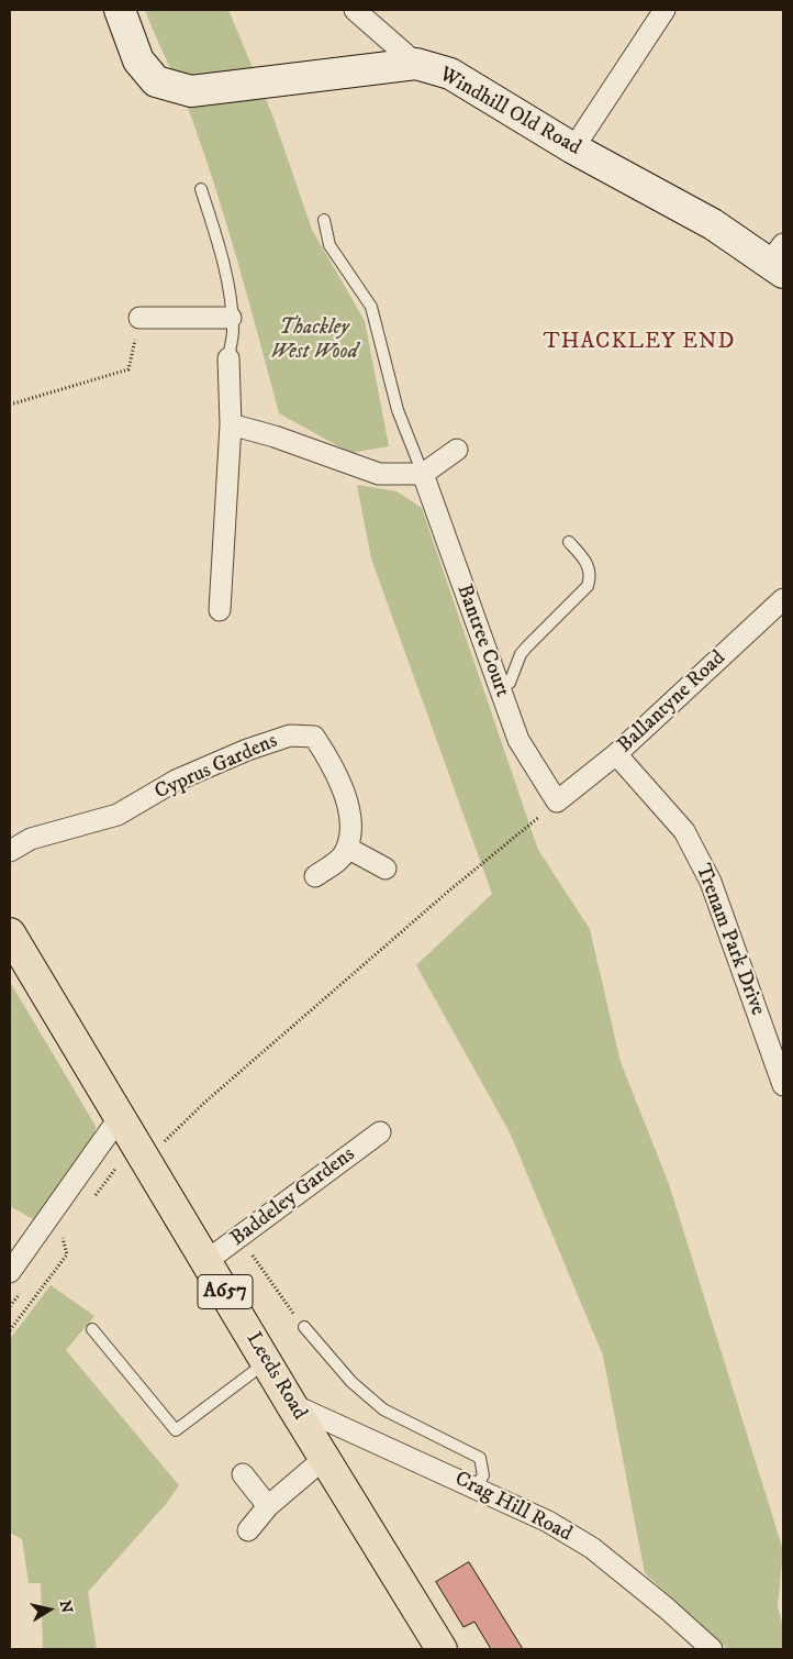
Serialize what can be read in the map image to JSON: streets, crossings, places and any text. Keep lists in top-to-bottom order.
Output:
{
  "streets": {
    "main road": ["A657", "Leeds Road"],
    "street": [
      "Windhill Old Road",
      "Bantree Court",
      "Ballantyne Road",
      "Cyprus Gardens",
      "Trenam Park Drive",
      "Baddeley Gardens",
      "Crag Hill Road"
    ]
  },
  "crossings": [
    ["Bantree Court", "Ballantyne Road"],
    ["Ballantyne Road", "Trenam Park Drive"],
    ["Baddeley Gardens", "Leeds Road"],
    ["Leeds Road", "Crag Hill Road"]
  ],
  "districts": ["THACKLEY END"],
  "parks": ["Thackley West Wood"],
  "north": "right"
}
